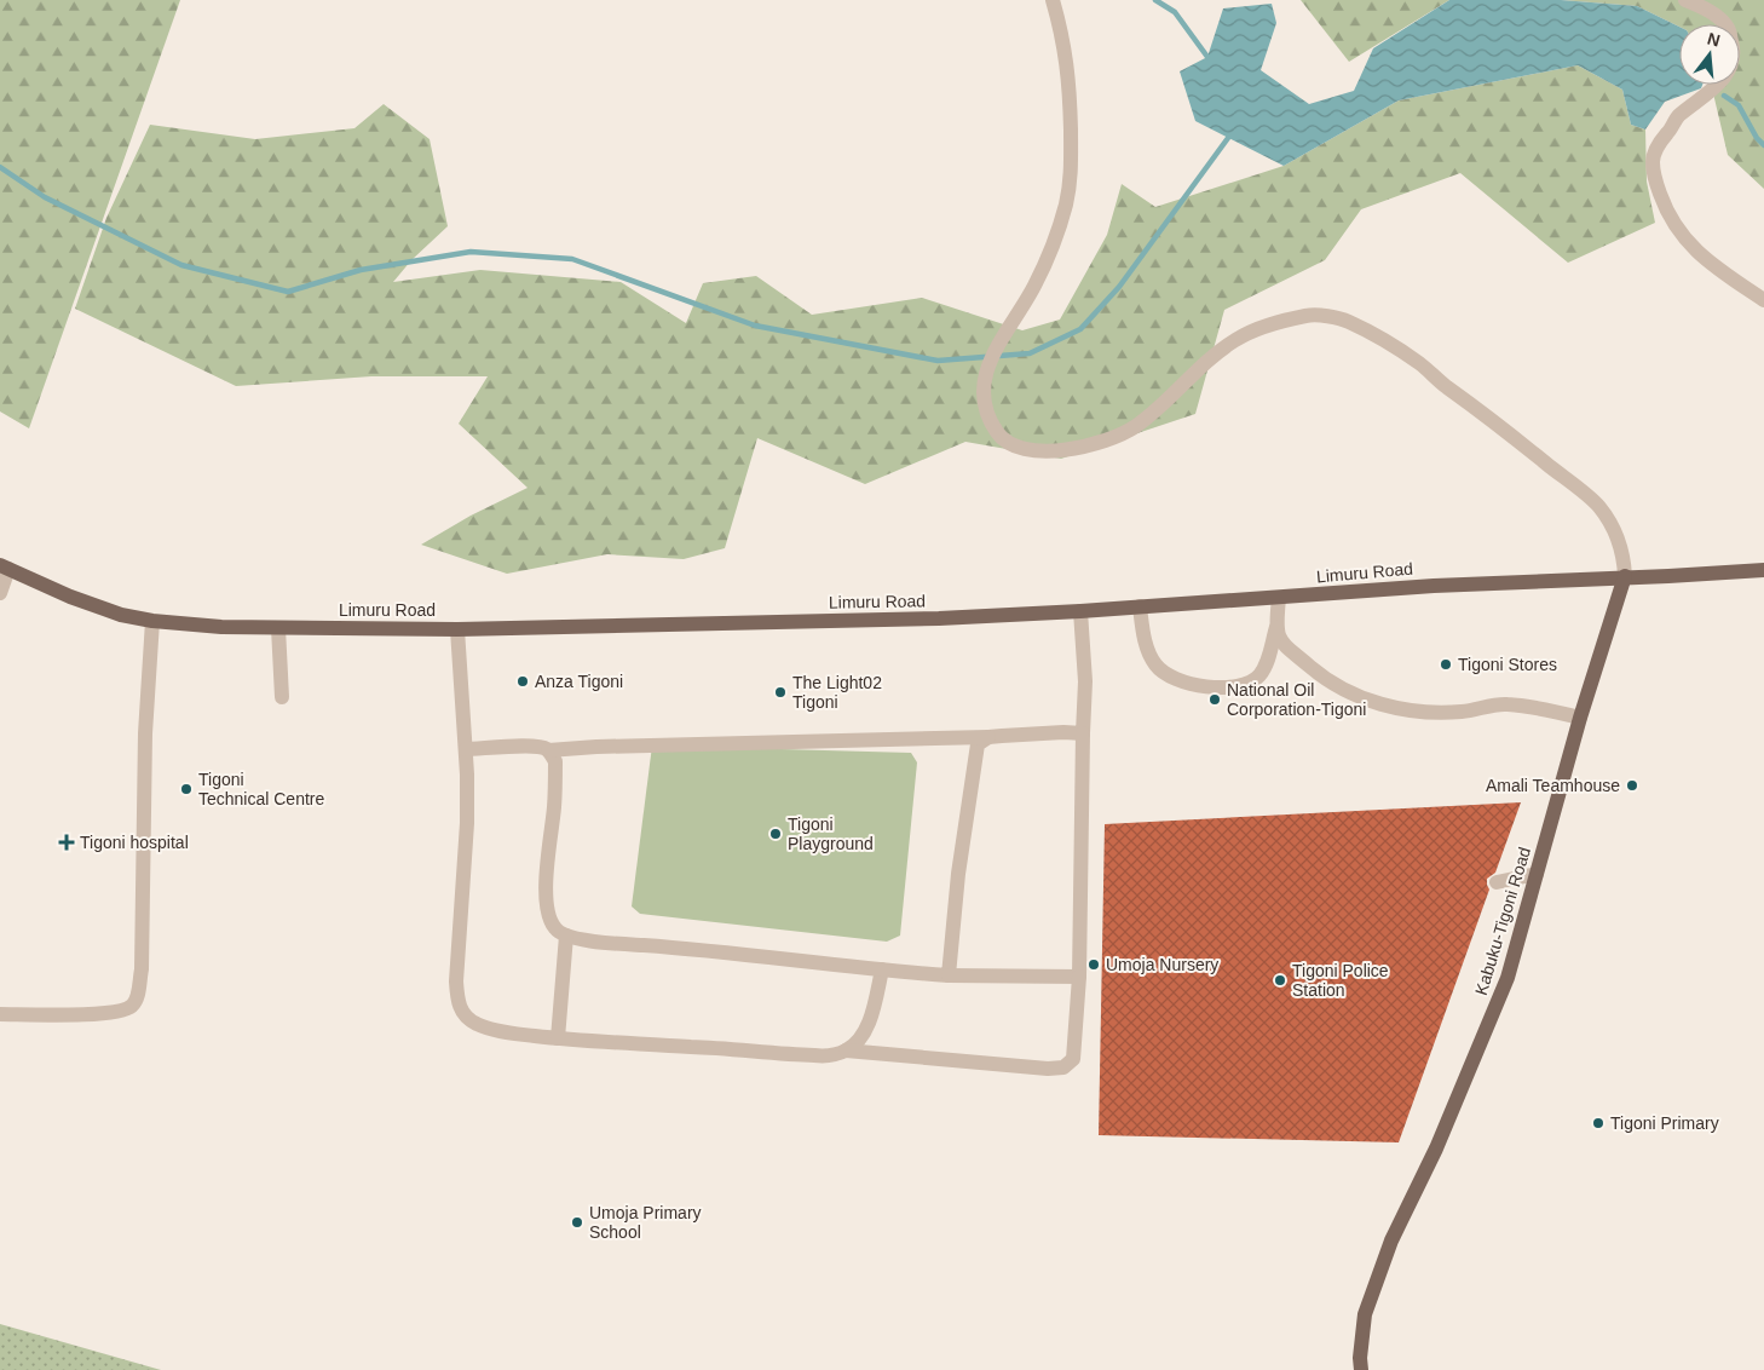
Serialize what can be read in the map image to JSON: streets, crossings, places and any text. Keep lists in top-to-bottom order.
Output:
{
  "streets": {
    "main road": ["Limuru Road", "Kabuku-Tigoni Road"]
  },
  "crossings": [
    ["Limuru Road", "Kabuku-Tigoni Road"]
  ],
  "places": {
    "other": [
      "Tigoni Stores",
      "Anza Tigoni",
      "The Light02 Tigoni",
      "National Oil Corporation-Tigoni",
      "Amali Teamhouse",
      "Tigoni Technical Centre",
      "Tigoni Playground",
      "Umoja Nursery",
      "Tigoni Police Station",
      "Tigoni Primary",
      "Umoja Primary School"
    ],
    "health": ["Tigoni hospital"]
  },
  "north": "top"
}
